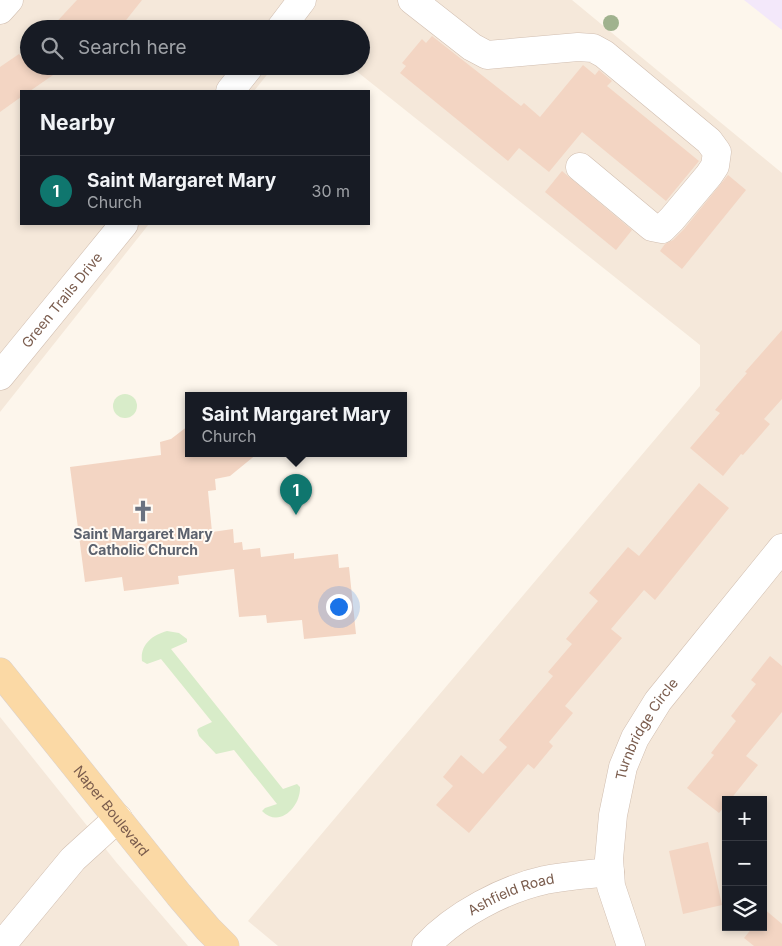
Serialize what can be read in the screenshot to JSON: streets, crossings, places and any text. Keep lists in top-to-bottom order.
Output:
{
  "streets": {
    "main road": ["Naper Boulevard"],
    "street": ["Green Trails Drive", "Turnbridge Circle", "Ashfield Road"]
  },
  "crossings": [
    ["Turnbridge Circle", "Ashfield Road"]
  ],
  "places": {
    "church": ["Saint Margaret Mary Catholic Church"]
  },
  "page": {
    "search": "Search here",
    "heading": "Nearby",
    "list": [
      {
        "mark": "1",
        "name": "Saint Margaret Mary",
        "note": "Church",
        "value": "30 m"
      }
    ],
    "popup": ["Saint Margaret Mary", "Church"],
    "pins": "1",
    "map_buttons": ["+", "−"]
  }
}
